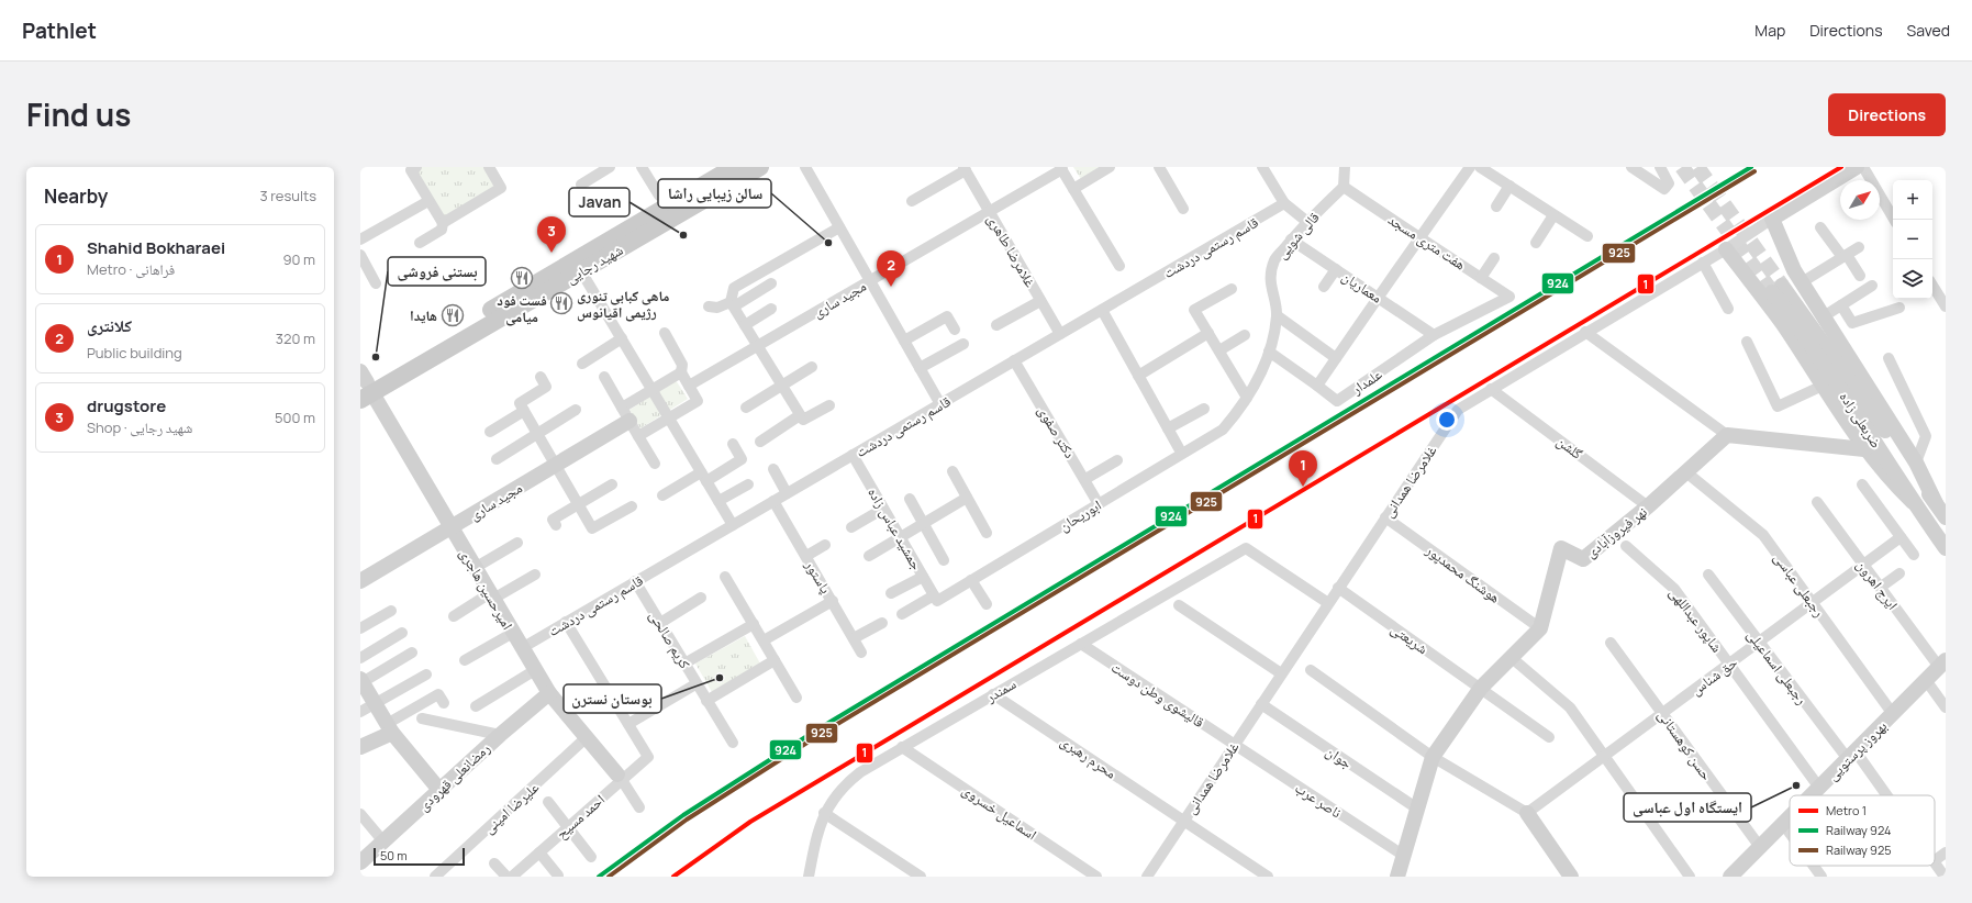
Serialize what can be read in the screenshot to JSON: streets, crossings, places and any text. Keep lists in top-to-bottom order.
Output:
{
  "streets": {
    "main road": ["شهید رجایی"],
    "street": [
      "قالی شویی",
      "هفت متری مسجد",
      "قاسم رستمی دردشت",
      "غلامرضا طاهری",
      "معماریان",
      "مجید ساری",
      "علمدار",
      "ضربعلی زاده",
      "دکتر صفوی",
      "گلشن",
      "غلامرضا همدانی",
      "ابوریحان",
      "جمشید عباس زاده",
      "نهر فیروزآبادی",
      "هوشنگ محمدپور",
      "پاستور",
      "رجبعلی عباسی",
      "ایرج اهرون",
      "امیرحسین هاجری",
      "شاپور عبداللهی",
      "شریعتی",
      "کریم صالحی",
      "رجبعلی اسماعیلی",
      "حق شناس",
      "سمندر",
      "قالیشوی وطن دوست",
      "حسن کوهستانی",
      "بهروز پرستویی",
      "محرم رهبری",
      "جوان",
      "رمضانعلی قهرودی",
      "ناصر عرب",
      "علیرضا امینی",
      "اسماعیل خسروی",
      "احمد مسیح"
    ]
  },
  "crossings": [
    ["قالی شویی", "هفت متری مسجد"],
    ["قالی شویی", "معماریان"],
    ["قالی شویی", "ابوریحان"],
    ["هفت متری مسجد", "علمدار"],
    ["قاسم رستمی دردشت", "غلامرضا طاهری"],
    ["قاسم رستمی دردشت", "دکتر صفوی"],
    ["قاسم رستمی دردشت", "جمشید عباس زاده"],
    ["قاسم رستمی دردشت", "پاستور"],
    ["قاسم رستمی دردشت", "امیرحسین هاجری"],
    ["قاسم رستمی دردشت", "کریم صالحی"],
    ["غلامرضا طاهری", "مجید ساری"],
    ["شهید رجایی", "امیرحسین هاجری"],
    ["معماریان", "علمدار"],
    ["مجید ساری", "امیرحسین هاجری"],
    ["دکتر صفوی", "ابوریحان"],
    ["گلشن", "غلامرضا همدانی"],
    ["گلشن", "نهر فیروزآبادی"],
    ["غلامرضا همدانی", "هوشنگ محمدپور"],
    ["غلامرضا همدانی", "شریعتی"],
    ["غلامرضا همدانی", "سمندر"],
    ["غلامرضا همدانی", "قالیشوی وطن دوست"],
    ["غلامرضا همدانی", "محرم رهبری"],
    ["غلامرضا همدانی", "جوان"],
    ["غلامرضا همدانی", "ناصر عرب"],
    ["ابوریحان", "جمشید عباس زاده"],
    ["نهر فیروزآبادی", "هوشنگ محمدپور"],
    ["نهر فیروزآبادی", "رجبعلی عباسی"],
    ["رجبعلی عباسی", "حق شناس"],
    ["رجبعلی عباسی", "بهروز پرستویی"],
    ["ایرج اهرون", "حق شناس"],
    ["ایرج اهرون", "بهروز پرستویی"],
    ["امیرحسین هاجری", "رمضانعلی قهرودی"],
    ["امیرحسین هاجری", "علیرضا امینی"],
    ["امیرحسین هاجری", "احمد مسیح"],
    ["شاپور عبداللهی", "حق شناس"],
    ["شاپور عبداللهی", "بهروز پرستویی"],
    ["رجبعلی اسماعیلی", "حق شناس"],
    ["رجبعلی اسماعیلی", "بهروز پرستویی"],
    ["حق شناس", "حسن کوهستانی"],
    ["سمندر", "قالیشوی وطن دوست"],
    ["سمندر", "محرم رهبری"],
    ["سمندر", "اسماعیل خسروی"],
    ["قالیشوی وطن دوست", "ناصر عرب"],
    ["حسن کوهستانی", "بهروز پرستویی"]
  ],
  "places": {
    "other": [
      "Javan",
      "سالن زیبایی راشا",
      "بستنی فروشی",
      "بوستان نسترن",
      "ایستگاه اول عباسی"
    ],
    "restaurant": ["فست فود میامی", "ماهی کبابی تنوری رژیمی اقیانوس", "هایدا"]
  },
  "lines": ["metro line 1", "rail line 924", "rail line 925"],
  "legend": ["Metro 1", "Railway 924", "Railway 925"],
  "scale_bar": "50 m",
  "north": "top right",
  "page": {
    "header": "Pathlet",
    "nav": ["Map", "Directions", "Saved"],
    "title": "Find us",
    "buttons": "Directions",
    "heading": ["Nearby", "3 results"],
    "map_buttons": ["+", "−"],
    "pins": ["3", "2", "1"],
    "list": [
      {
        "mark": "1",
        "name": "Shahid Bokharaei",
        "note": "Metro · فراهانی",
        "value": "90 m"
      },
      {
        "mark": "2",
        "name": "کلانتری",
        "note": "Public building",
        "value": "320 m"
      },
      {
        "mark": "3",
        "name": "drugstore",
        "note": "Shop · شهید رجایی",
        "value": "500 m"
      }
    ],
    "scale": "50 m"
  }
}
